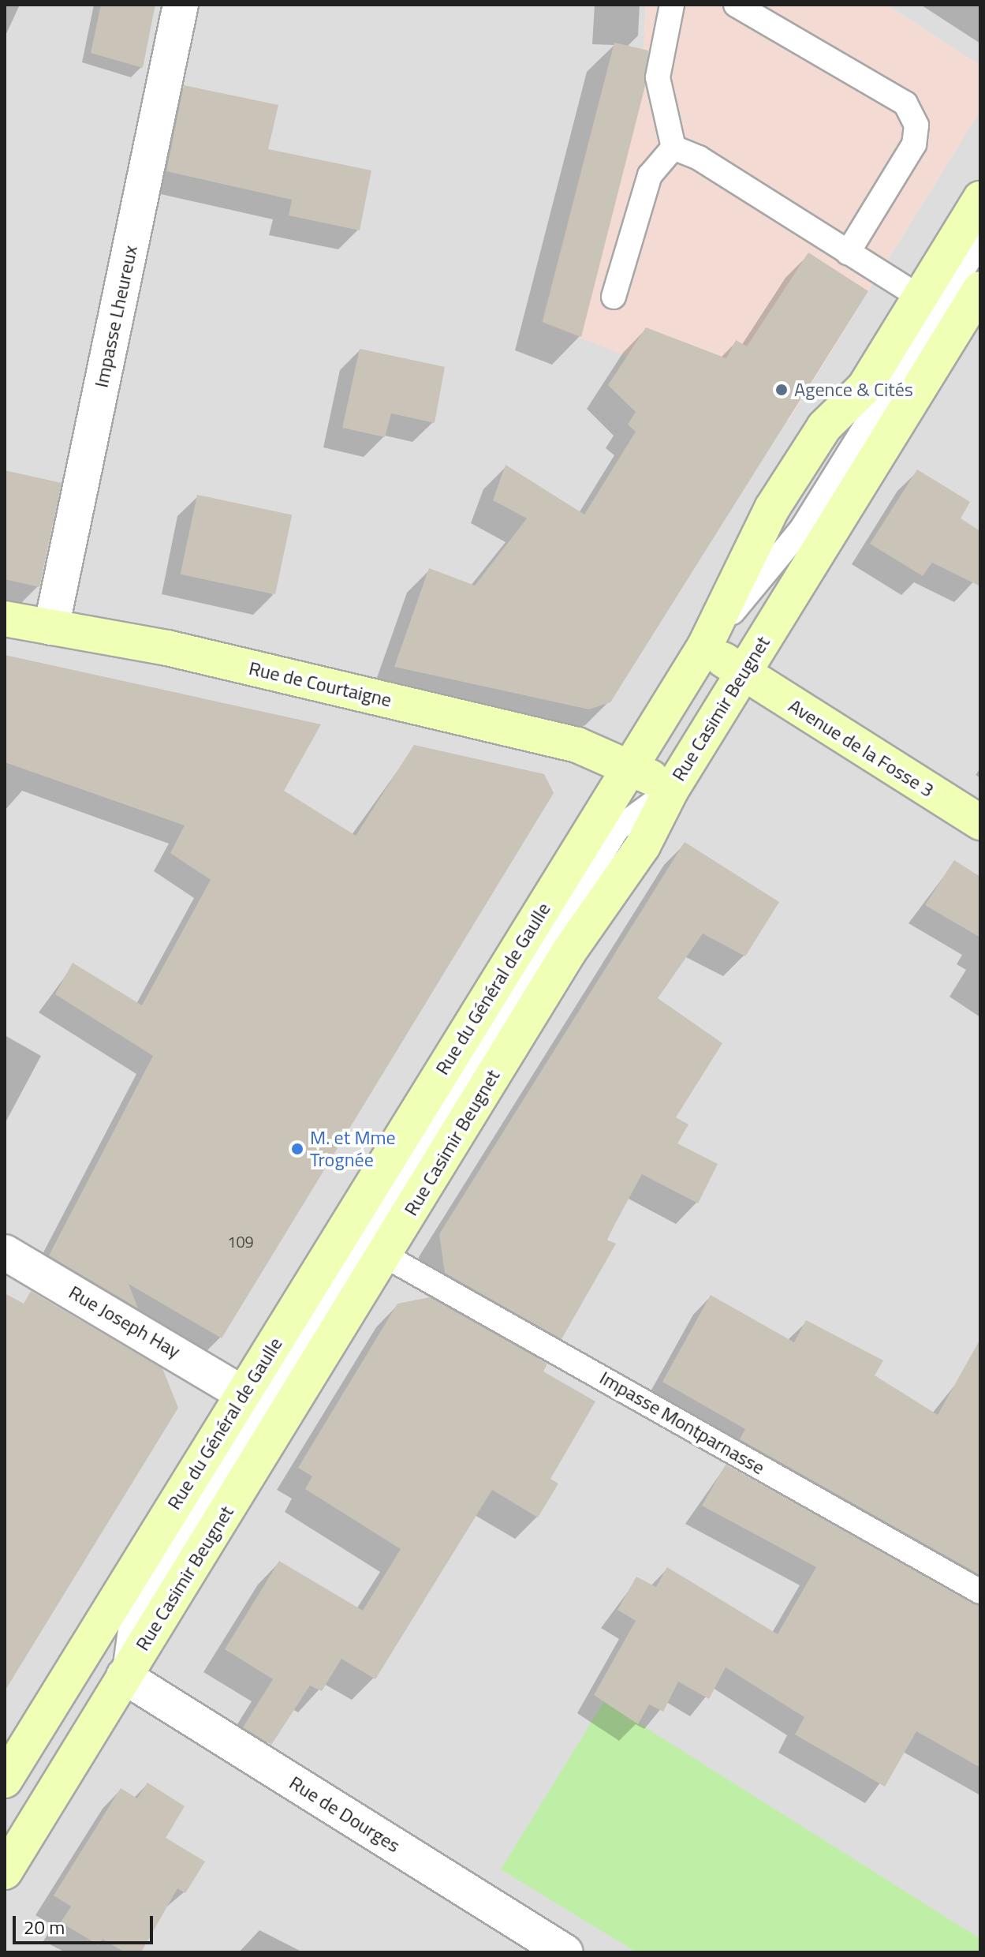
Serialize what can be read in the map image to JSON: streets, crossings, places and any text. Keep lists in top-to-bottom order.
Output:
{
  "streets": {
    "main road": [
      "Rue de Courtaigne",
      "Rue Casimir Beugnet",
      "Avenue de la Fosse 3",
      "Rue du Général de Gaulle"
    ],
    "street": ["Impasse Lheureux", "Rue Joseph Hay", "Rue de Dourges"],
    "lane": ["Impasse Montparnasse"]
  },
  "crossings": [
    ["Impasse Lheureux", "Rue de Courtaigne"],
    ["Rue de Courtaigne", "Rue Casimir Beugnet"],
    ["Rue de Courtaigne", "Rue du Général de Gaulle"],
    ["Rue Casimir Beugnet", "Avenue de la Fosse 3"],
    ["Rue Casimir Beugnet", "Impasse Montparnasse"],
    ["Rue Casimir Beugnet", "Rue de Dourges"],
    ["Avenue de la Fosse 3", "Rue du Général de Gaulle"],
    ["Rue du Général de Gaulle", "Rue Joseph Hay"]
  ],
  "places": ["Agence & Cités", "M. et Mme Trognée"],
  "house_numbers": ["109"],
  "scale_bar": "20 m"
}
